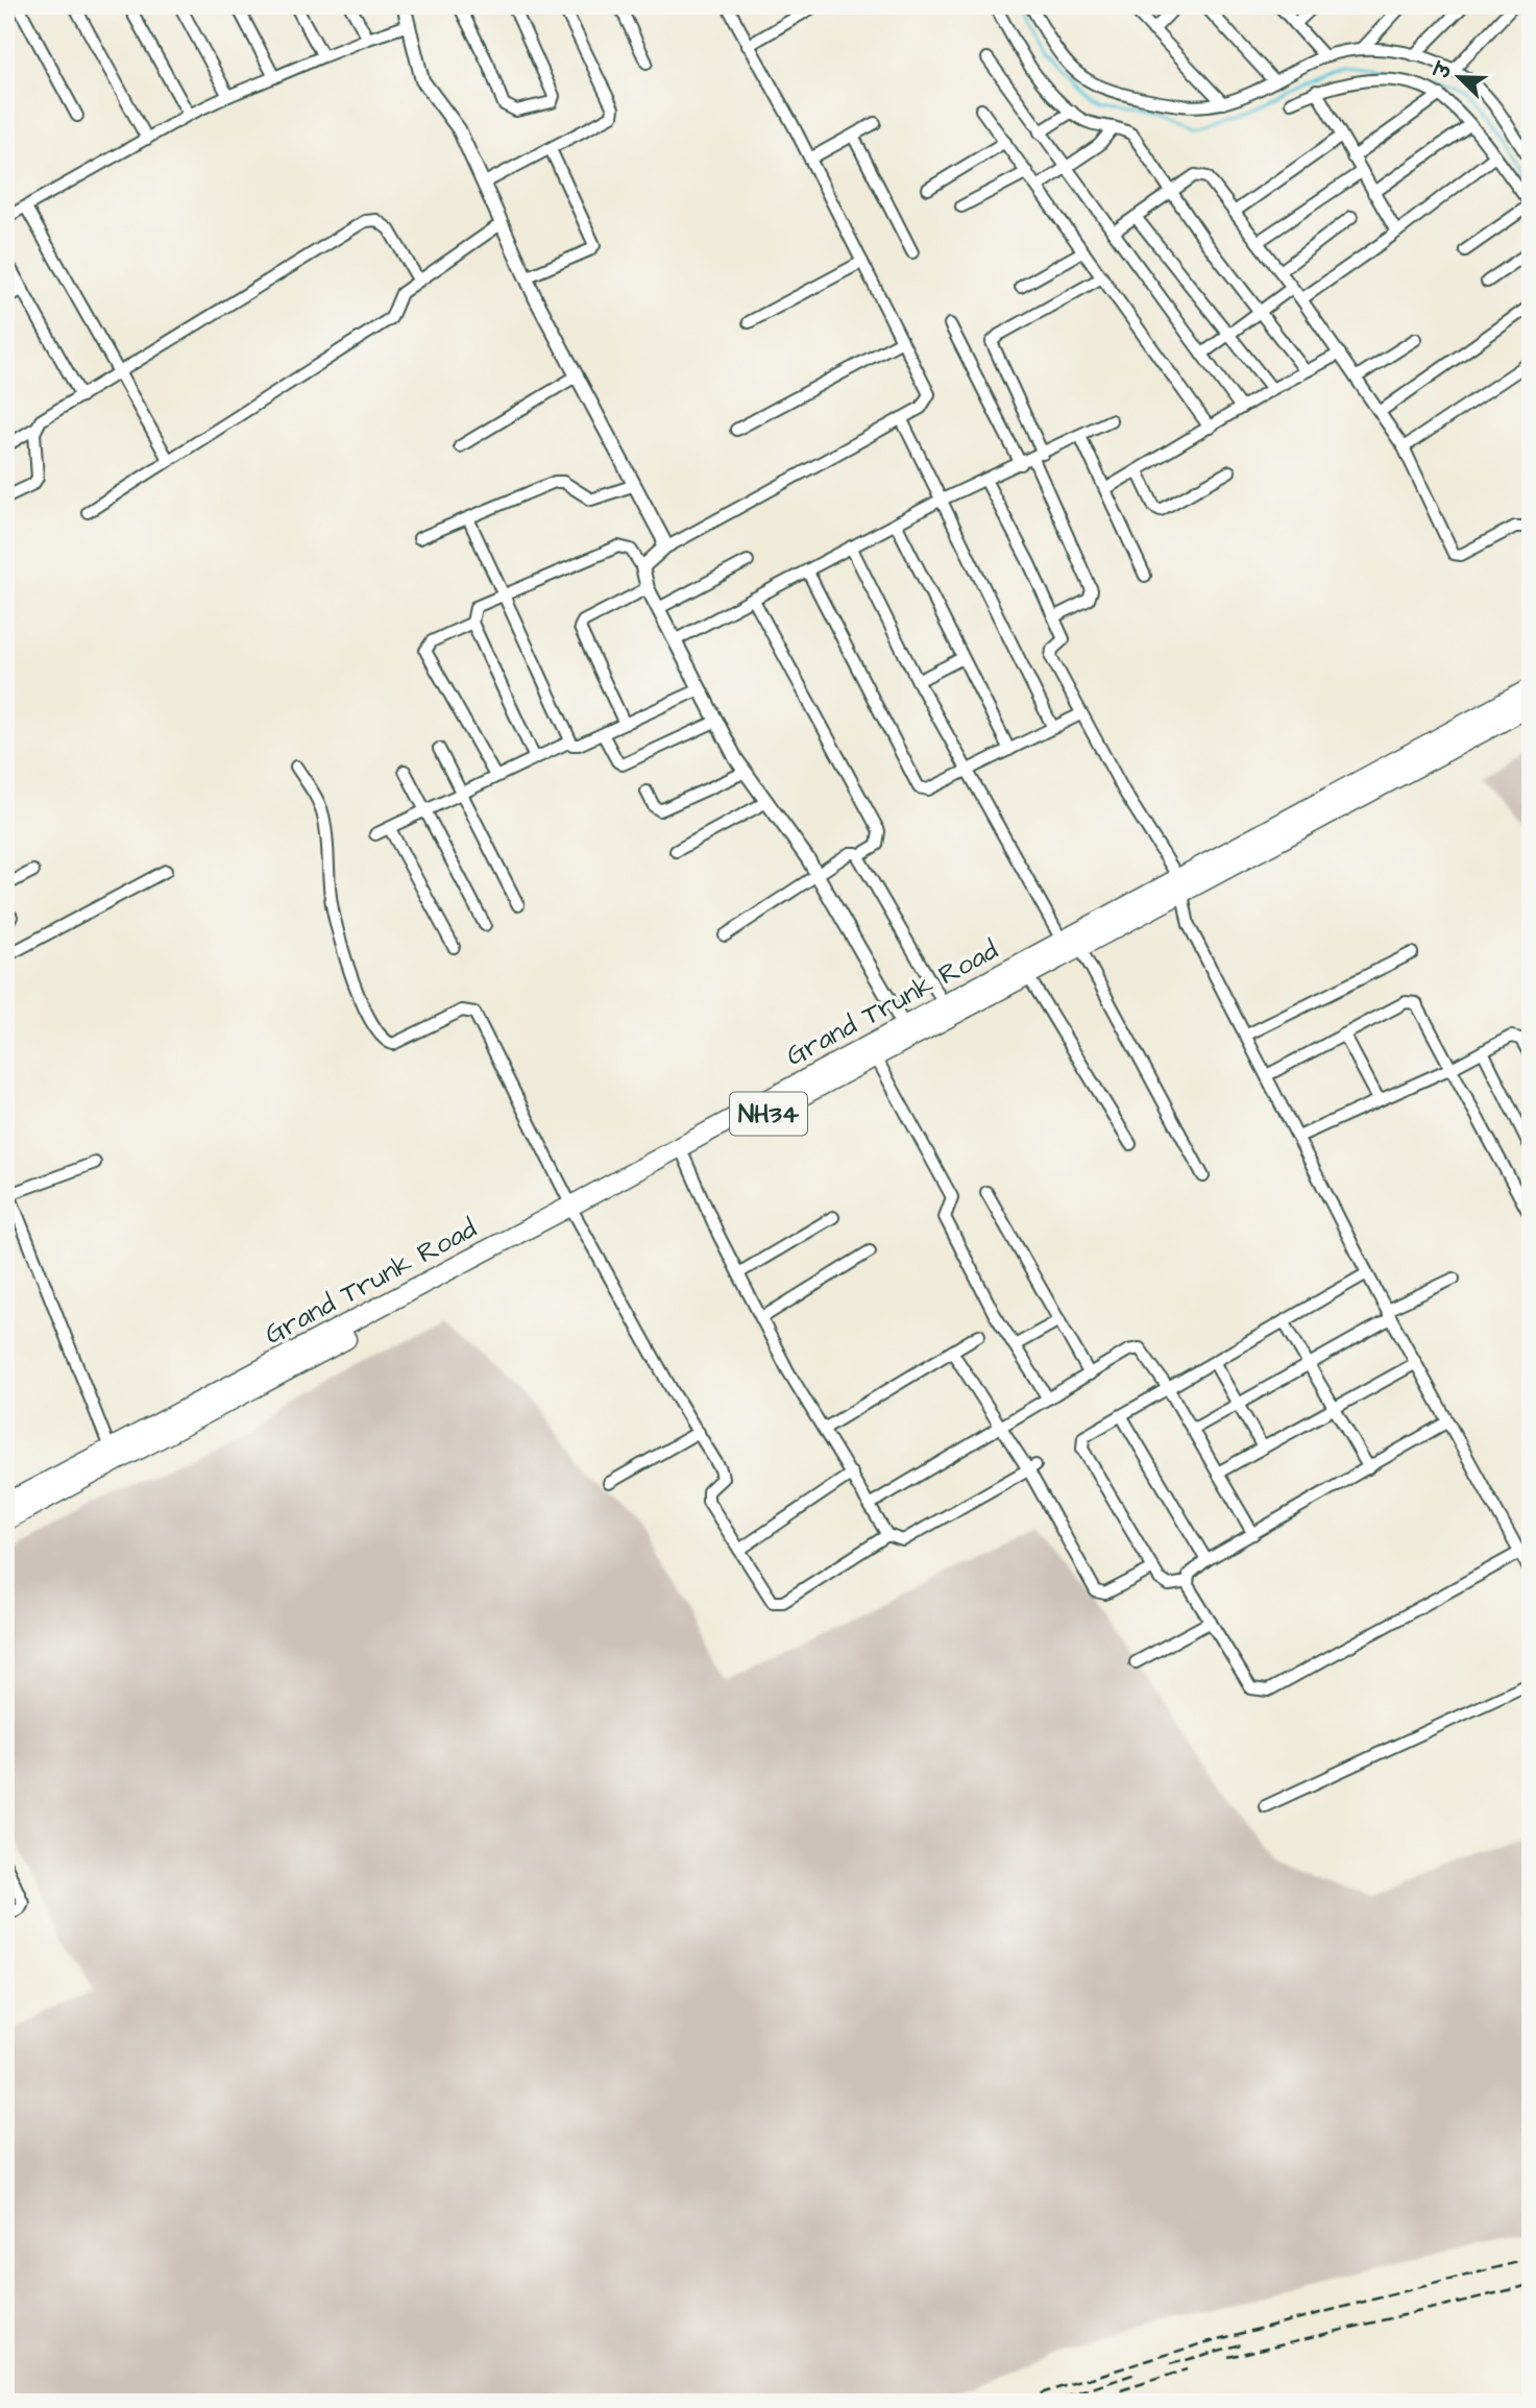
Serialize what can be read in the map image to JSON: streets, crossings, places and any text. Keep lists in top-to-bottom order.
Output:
{
  "streets": {
    "highway": ["Grand Trunk Road", "NH34"]
  },
  "north": "top left"
}
